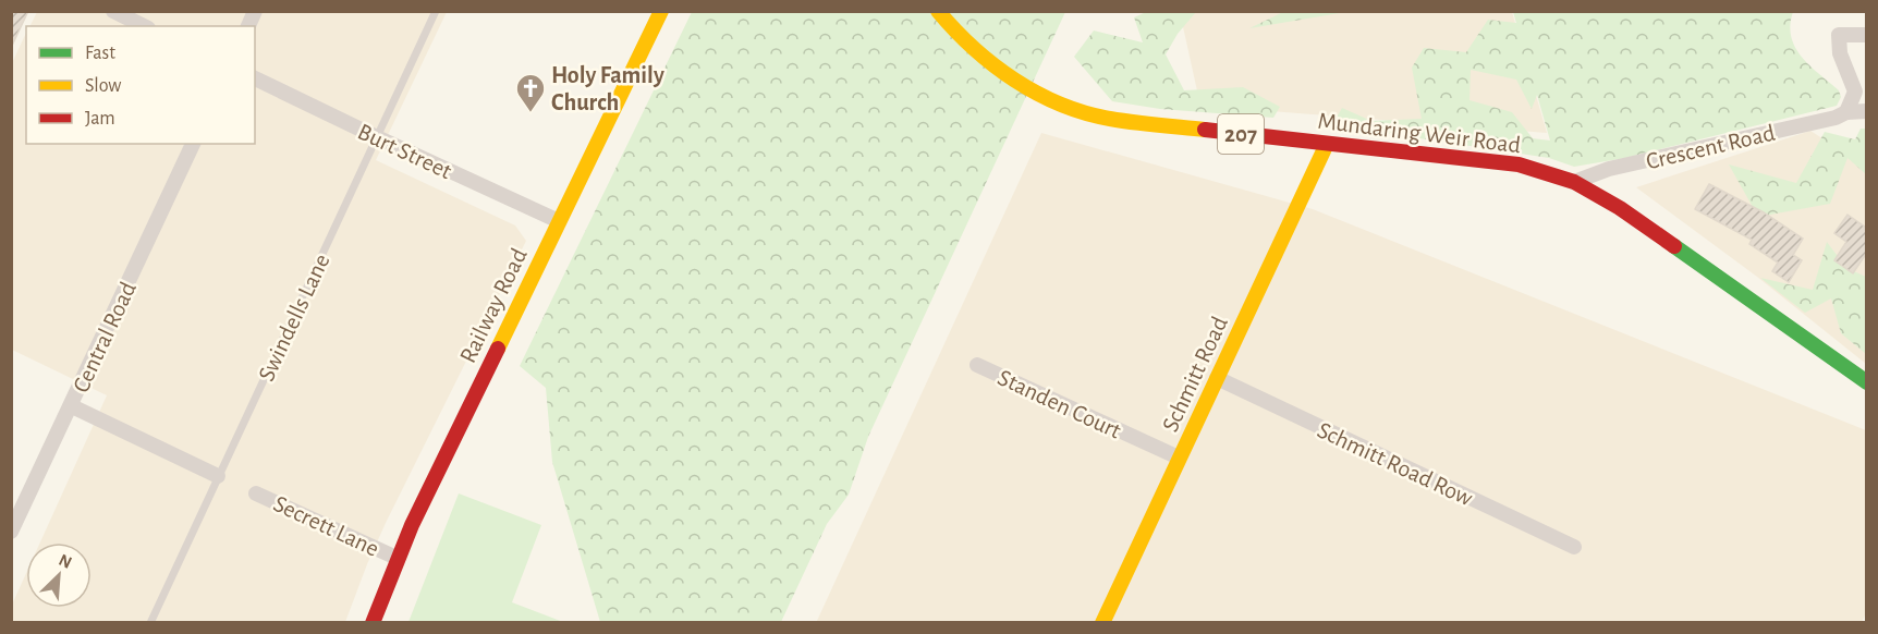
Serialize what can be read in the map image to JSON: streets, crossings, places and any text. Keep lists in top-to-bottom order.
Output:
{
  "streets": {
    "street": [
      "Mundaring Weir Road",
      "207",
      "Crescent Road",
      "Burt Street",
      "Railway Road",
      "Central Road",
      "Schmitt Road",
      "Standen Court",
      "Schmitt Road Row",
      "Secrett Lane"
    ],
    "lane": ["Swindells Lane"]
  },
  "crossings": [
    ["Mundaring Weir Road", "Crescent Road"],
    ["Mundaring Weir Road", "Schmitt Road"],
    ["Burt Street", "Railway Road"],
    ["Burt Street", "Swindells Lane"],
    ["Railway Road", "Secrett Lane"],
    ["Schmitt Road", "Standen Court"],
    ["Schmitt Road", "Schmitt Road Row"]
  ],
  "places": {
    "church": ["Holy Family Church"]
  },
  "legend": ["Fast", "Slow", "Jam"],
  "north": "top right"
}
